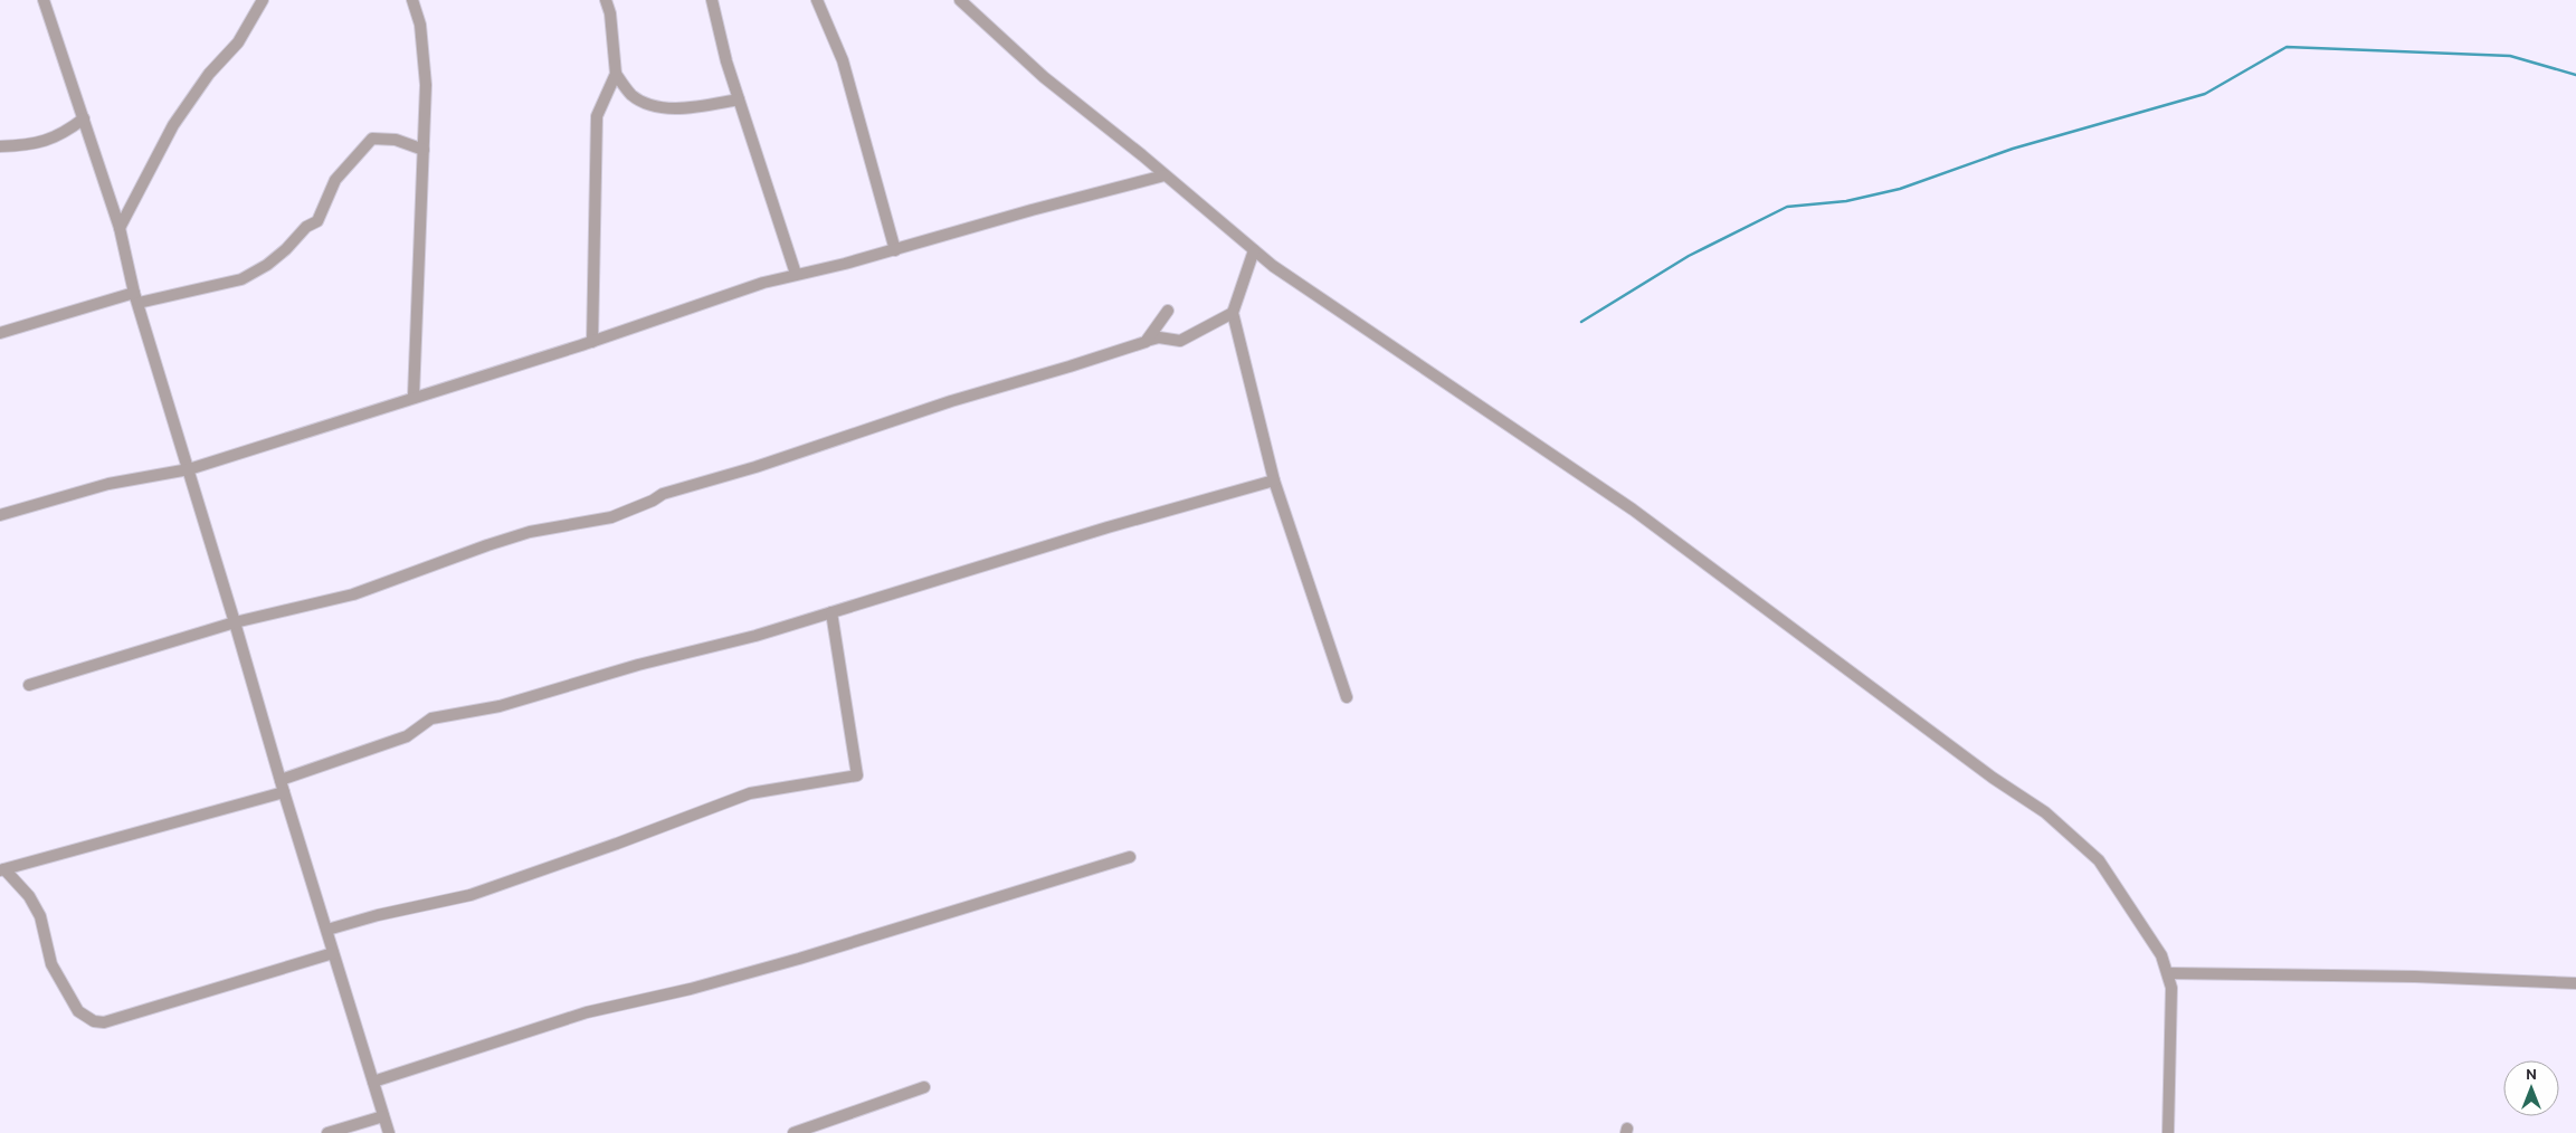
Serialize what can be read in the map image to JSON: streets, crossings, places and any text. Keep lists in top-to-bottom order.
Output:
{
  "north": "top"
}
